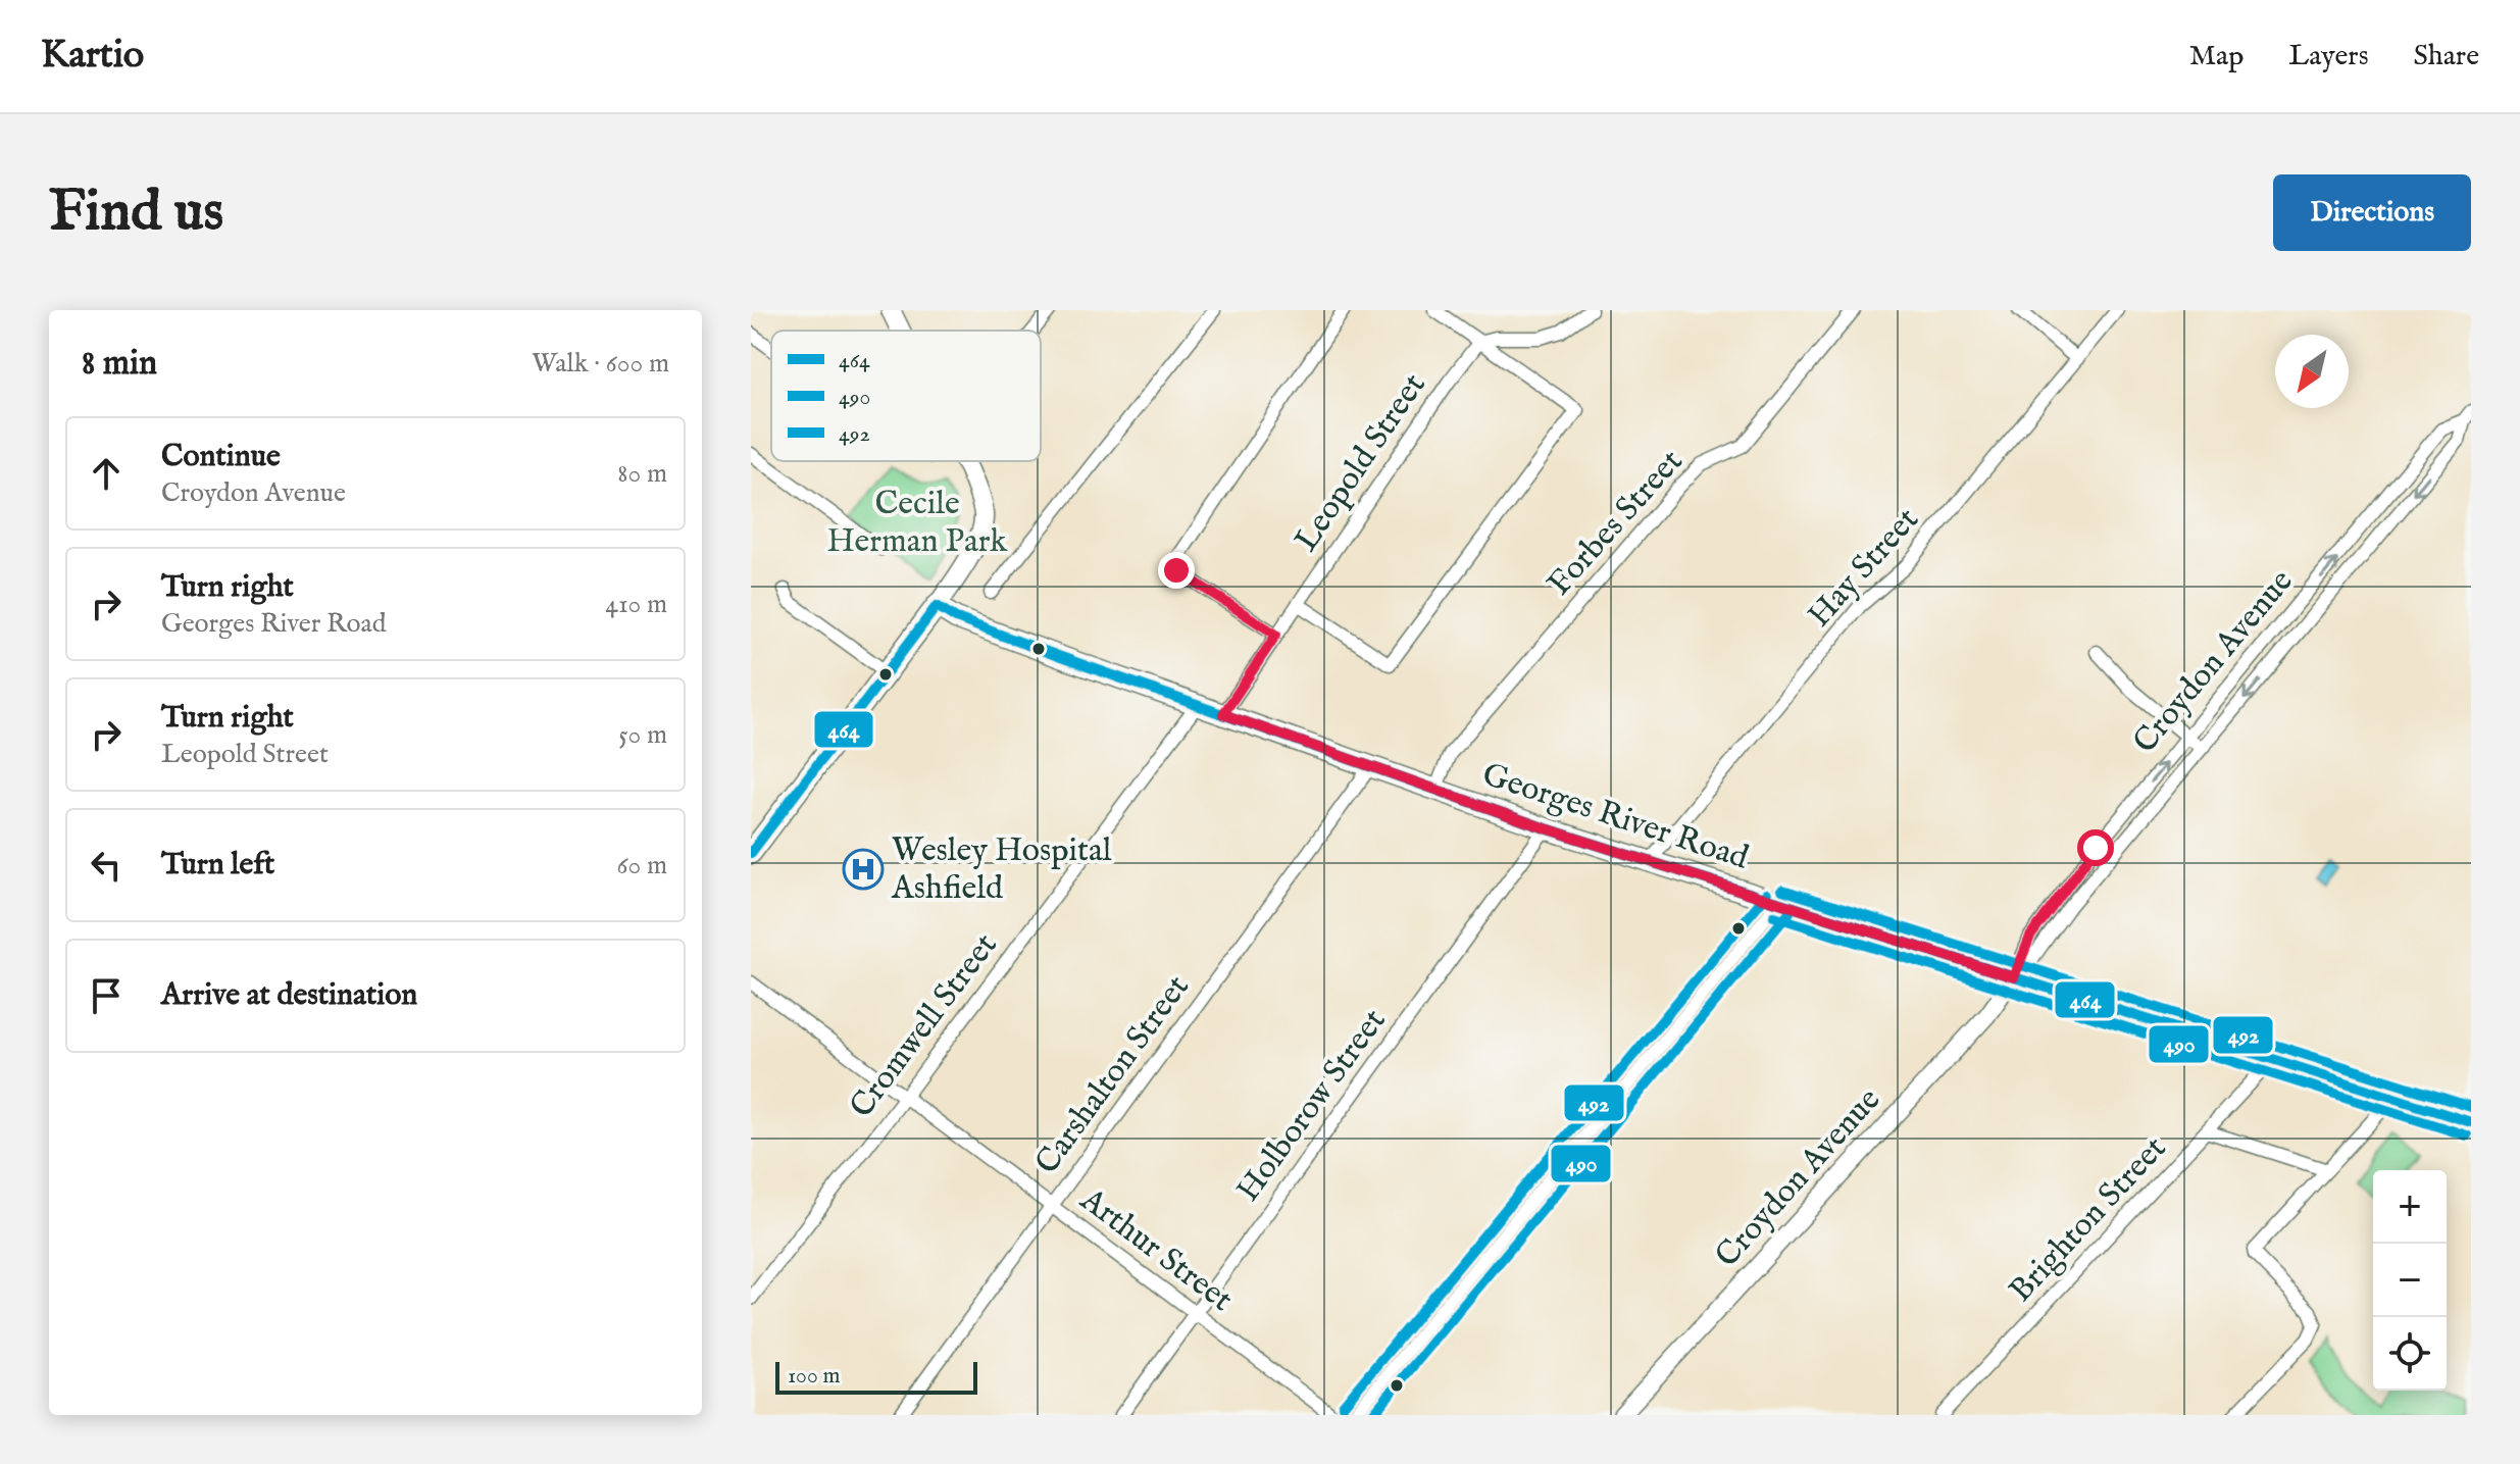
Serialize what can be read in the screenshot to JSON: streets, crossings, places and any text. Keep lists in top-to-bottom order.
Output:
{
  "streets": {
    "main road": ["Georges River Road"],
    "street": [
      "Leopold Street",
      "Forbes Street",
      "Hay Street",
      "Croydon Avenue",
      "Cromwell Street",
      "Carshalton Street",
      "Holborow Street",
      "Brighton Street",
      "Arthur Street"
    ]
  },
  "crossings": [
    ["Leopold Street", "Georges River Road"],
    ["Forbes Street", "Georges River Road"],
    ["Hay Street", "Georges River Road"],
    ["Croydon Avenue", "Georges River Road"],
    ["Georges River Road", "Cromwell Street"],
    ["Georges River Road", "Carshalton Street"],
    ["Georges River Road", "Holborow Street"],
    ["Georges River Road", "Brighton Street"],
    ["Cromwell Street", "Arthur Street"],
    ["Carshalton Street", "Arthur Street"],
    ["Holborow Street", "Arthur Street"]
  ],
  "parks": ["Cecile Herman Park"],
  "places": {
    "hospital": ["Wesley Hospital Ashfield"]
  },
  "lines": ["transit line 464", "transit line 492", "transit line 490"],
  "legend": ["464", "490", "492"],
  "scale_bar": "100 m",
  "north": "bottom left",
  "page": {
    "header": "Kartio",
    "nav": ["Map", "Layers", "Share"],
    "buttons": "Directions",
    "title": "Find us",
    "heading": ["8 min", "Walk · 600 m"],
    "list": [
      ["Continue", "Croydon Avenue", "80 m"],
      ["Turn right", "Georges River Road", "410 m"],
      ["Turn right", "Leopold Street", "50 m"],
      ["Turn left", "60 m"],
      "Arrive at destination"
    ],
    "map_buttons": ["+", "−"],
    "scale": "100 m"
  }
}
